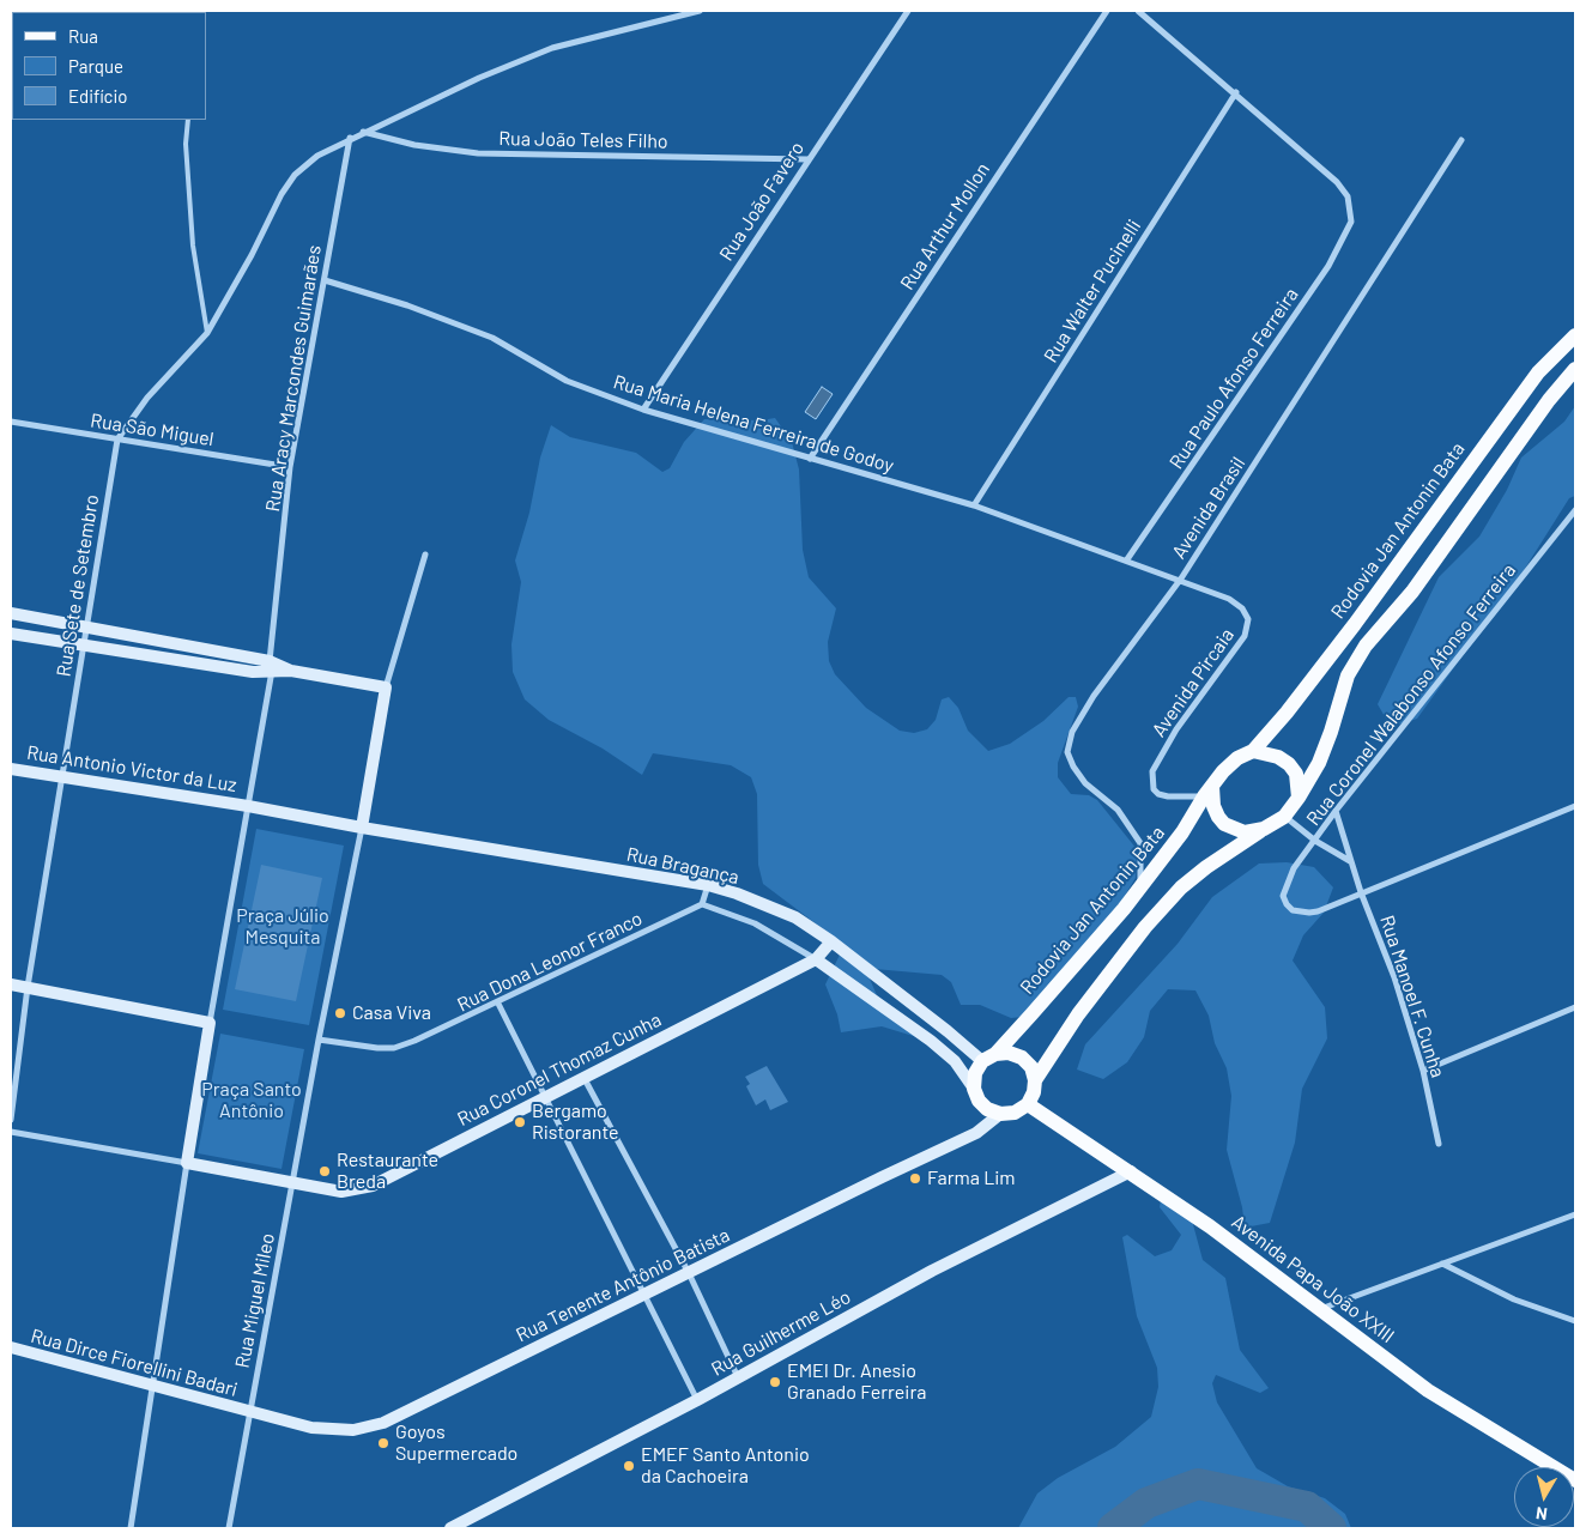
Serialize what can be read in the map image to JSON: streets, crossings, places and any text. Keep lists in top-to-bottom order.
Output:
{
  "streets": {
    "main road": ["Rodovia Jan Antonin Bata", "Avenida Papa João XXIII"],
    "street": [
      "Rua João Teles Filho",
      "Rua João Favero",
      "Rua Arthur Mollon",
      "Rua Walter Pucinelli",
      "Rua Aracy Marcondes Guimarães",
      "Rua Paulo Afonso Ferreira",
      "Rua Maria Helena Ferreira de Godoy",
      "Rua São Miguel",
      "Avenida Brasil",
      "Rua Sete de Setembro",
      "Avenida Pircaia",
      "Rua Coronel Walabonso Afonso Ferreira",
      "Rua Antonio Victor da Luz",
      "Rua Bragança",
      "Rua Dona Leonor Franco",
      "Rua Manoel F. Cunha",
      "Rua Coronel Thomaz Cunha",
      "Rua Tenente Antônio Batista",
      "Rua Miguel Mileo",
      "Rua Guilherme Léo",
      "Rua Dirce Fiorellini Badari"
    ]
  },
  "crossings": [
    ["Rua João Teles Filho", "Rua João Favero"],
    ["Rua João Teles Filho", "Rua Sete de Setembro"],
    ["Rua João Favero", "Rua Maria Helena Ferreira de Godoy"],
    ["Rua Arthur Mollon", "Rua Maria Helena Ferreira de Godoy"],
    ["Rua Walter Pucinelli", "Rua Paulo Afonso Ferreira"],
    ["Rua Walter Pucinelli", "Rua Maria Helena Ferreira de Godoy"],
    ["Rua Aracy Marcondes Guimarães", "Rua Maria Helena Ferreira de Godoy"],
    ["Rua Aracy Marcondes Guimarães", "Rua São Miguel"],
    ["Rua Aracy Marcondes Guimarães", "Rua Sete de Setembro"],
    ["Rua Aracy Marcondes Guimarães", "Rua Antonio Victor da Luz"],
    ["Rua Paulo Afonso Ferreira", "Rua Maria Helena Ferreira de Godoy"],
    ["Rua Maria Helena Ferreira de Godoy", "Avenida Brasil"],
    ["Rua Maria Helena Ferreira de Godoy", "Avenida Pircaia"],
    ["Rua São Miguel", "Rua Sete de Setembro"],
    ["Avenida Brasil", "Rodovia Jan Antonin Bata"],
    ["Avenida Brasil", "Avenida Pircaia"],
    ["Rodovia Jan Antonin Bata", "Avenida Pircaia"],
    ["Rodovia Jan Antonin Bata", "Rua Bragança"],
    ["Rodovia Jan Antonin Bata", "Avenida Papa João XXIII"],
    ["Rodovia Jan Antonin Bata", "Rua Tenente Antônio Batista"],
    ["Rua Sete de Setembro", "Rua Antonio Victor da Luz"],
    ["Rua Coronel Walabonso Afonso Ferreira", "Rua Manoel F. Cunha"],
    ["Rua Bragança", "Rua Dona Leonor Franco"],
    ["Rua Bragança", "Rua Coronel Thomaz Cunha"],
    ["Rua Bragança", "Avenida Papa João XXIII"],
    ["Rua Bragança", "Rua Tenente Antônio Batista"],
    ["Rua Coronel Thomaz Cunha", "Rua Miguel Mileo"],
    ["Avenida Papa João XXIII", "Rua Tenente Antônio Batista"],
    ["Avenida Papa João XXIII", "Rua Guilherme Léo"],
    ["Rua Tenente Antônio Batista", "Rua Miguel Mileo"],
    ["Rua Tenente Antônio Batista", "Rua Dirce Fiorellini Badari"],
    ["Rua Miguel Mileo", "Rua Dirce Fiorellini Badari"]
  ],
  "parks": ["Praça Júlio Mesquita", "Praça Santo Antônio"],
  "places": [
    "Casa Viva",
    "Bergamo Ristorante",
    "Restaurante Breda",
    "Farma Lim",
    "EMEI Dr. Anesio Granado Ferreira",
    "Goyos Supermercado",
    "EMEF Santo Antonio da Cachoeira"
  ],
  "legend": ["Rua", "Parque", "Edifício"],
  "north": "bottom"
}
